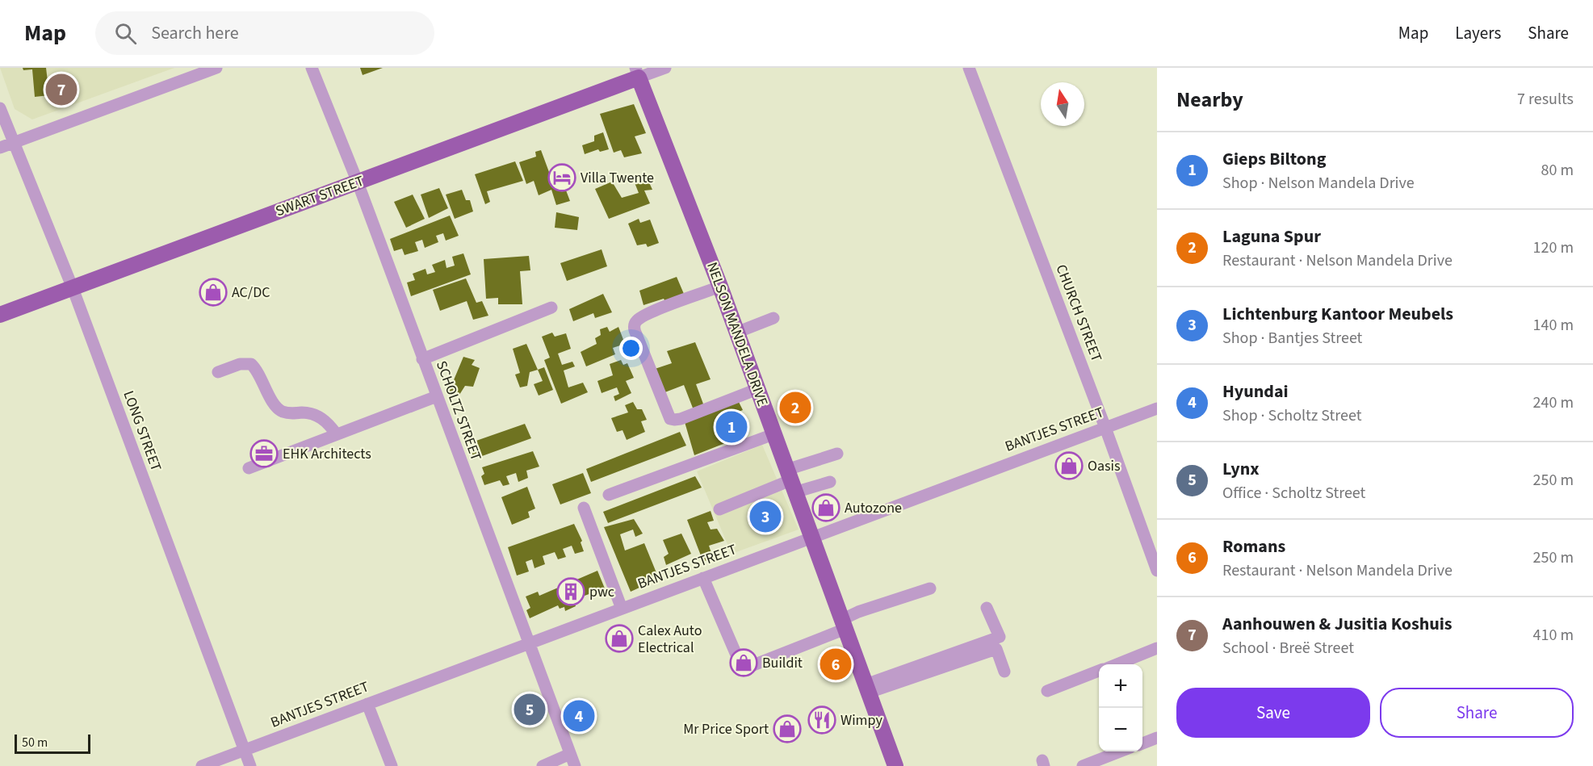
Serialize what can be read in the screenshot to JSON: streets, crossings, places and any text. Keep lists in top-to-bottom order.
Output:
{
  "streets": {
    "main road": ["SWART STREET", "NELSON MANDELA DRIVE"],
    "street": [
      "CHURCH STREET",
      "SCHOLTZ STREET",
      "BANTJES STREET",
      "LONG STREET"
    ]
  },
  "crossings": [
    ["SWART STREET", "NELSON MANDELA DRIVE"],
    ["SWART STREET", "SCHOLTZ STREET"],
    ["SWART STREET", "LONG STREET"],
    ["CHURCH STREET", "BANTJES STREET"],
    ["NELSON MANDELA DRIVE", "BANTJES STREET"],
    ["SCHOLTZ STREET", "BANTJES STREET"],
    ["BANTJES STREET", "LONG STREET"]
  ],
  "places": {
    "hotel": ["Villa Twente"],
    "shop": [
      "AC/DC",
      "Oasis",
      "Autozone",
      "Calex Auto Electrical",
      "Buildit",
      "Mr Price Sport"
    ],
    "office": ["EHK Architects"],
    "building": ["pwc"],
    "restaurant": ["Wimpy"]
  },
  "scale_bar": "50 m",
  "north": "top",
  "page": {
    "header": "Map",
    "search": "Search here",
    "nav": ["Map", "Layers", "Share"],
    "heading": ["Nearby", "7 results"],
    "pins": [
      "7",
      "2",
      "1",
      "3",
      "6",
      "5",
      "4"
    ],
    "list": [
      {
        "mark": "1",
        "name": "Gieps Biltong",
        "note": "Shop · Nelson Mandela Drive",
        "value": "80 m"
      },
      {
        "mark": "2",
        "name": "Laguna Spur",
        "note": "Restaurant · Nelson Mandela Drive",
        "value": "120 m"
      },
      {
        "mark": "3",
        "name": "Lichtenburg Kantoor Meubels",
        "note": "Shop · Bantjes Street",
        "value": "140 m"
      },
      {
        "mark": "4",
        "name": "Hyundai",
        "note": "Shop · Scholtz Street",
        "value": "240 m"
      },
      {
        "mark": "5",
        "name": "Lynx",
        "note": "Office · Scholtz Street",
        "value": "250 m"
      },
      {
        "mark": "6",
        "name": "Romans",
        "note": "Restaurant · Nelson Mandela Drive",
        "value": "250 m"
      },
      {
        "mark": "7",
        "name": "Aanhouwen & Jusitia Koshuis",
        "note": "School · Breë Street",
        "value": "410 m"
      }
    ],
    "map_buttons": ["+", "−"],
    "buttons": ["Save", "Share"],
    "scale": "50 m"
  }
}
